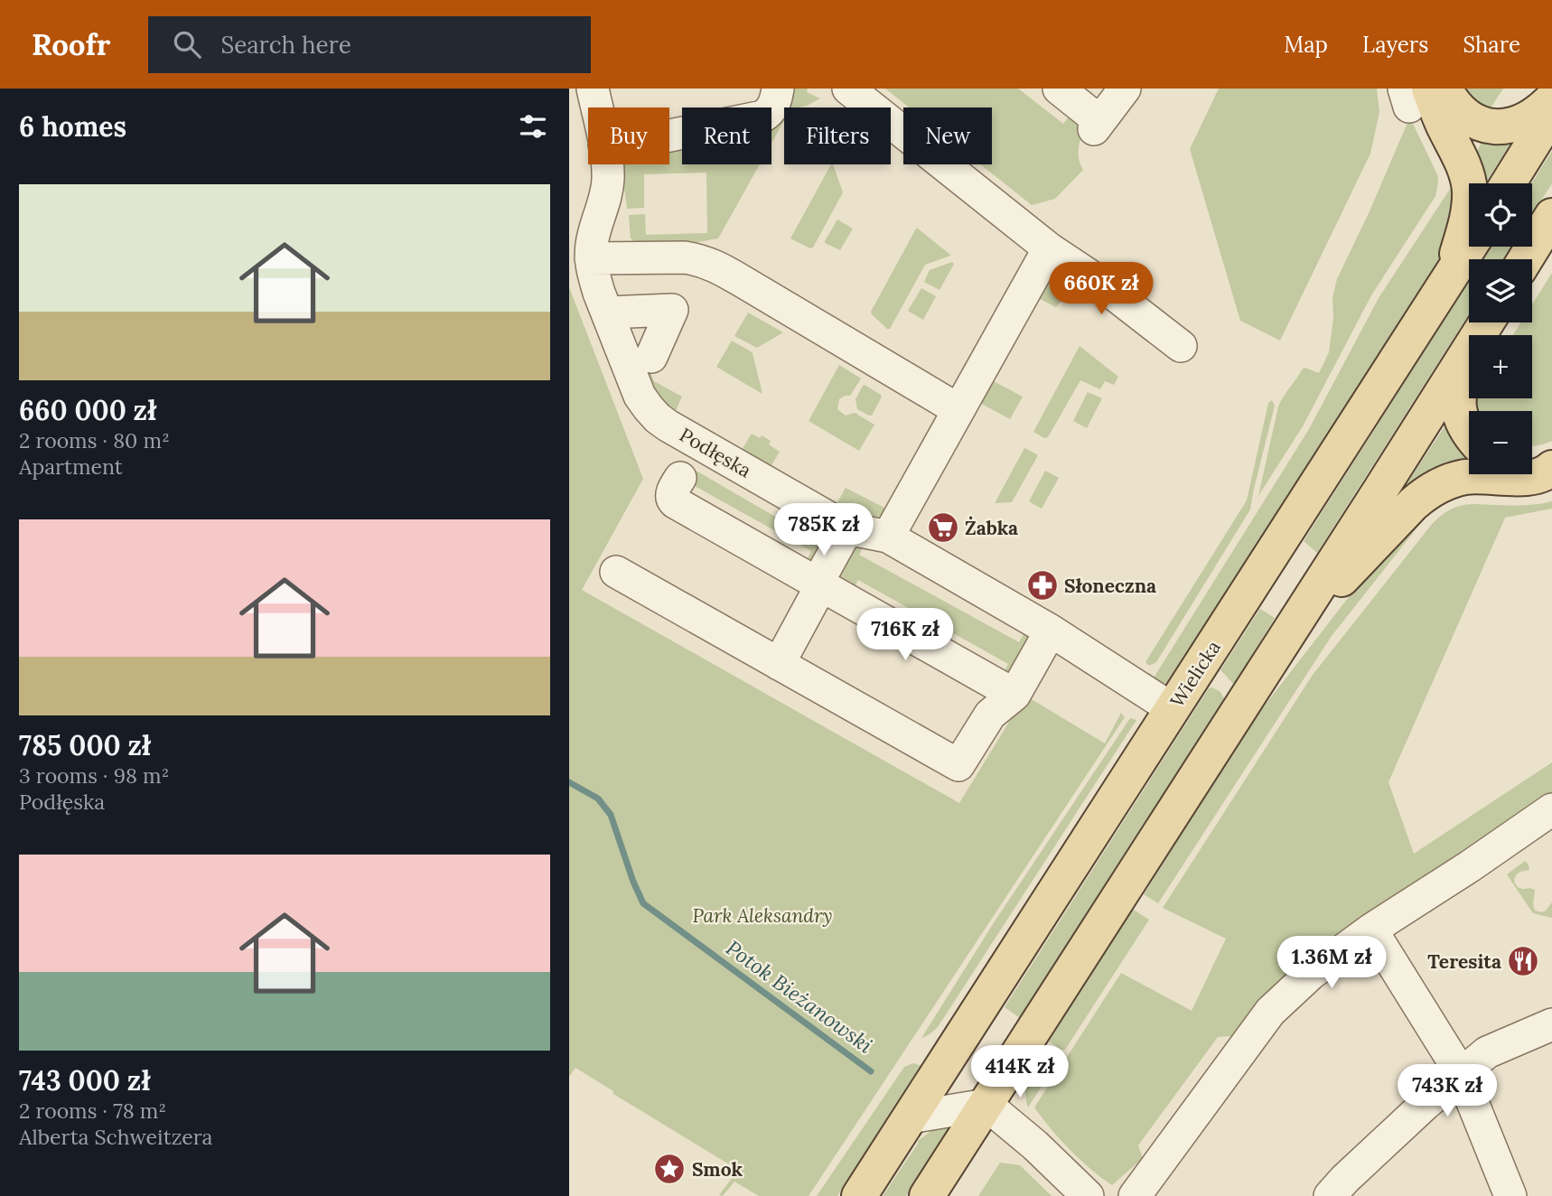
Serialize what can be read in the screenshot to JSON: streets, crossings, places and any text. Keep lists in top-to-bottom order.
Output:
{
  "streets": {
    "main road": ["Wielicka"],
    "street": ["Podłęska"]
  },
  "crossings": [
    ["Podłęska", "Wielicka"]
  ],
  "water": ["Potok Bieżanowski"],
  "parks": ["Park Aleksandry"],
  "places": {
    "supermarket": ["Żabka"],
    "pharmacy": ["Słoneczna"],
    "restaurant": ["Teresita"],
    "place": ["Smok"]
  },
  "page": {
    "header": "Roofr",
    "search": "Search here",
    "nav": ["Map", "Layers", "Share"],
    "heading": "6 homes",
    "chip": [
      "Buy",
      "Rent",
      "Filters",
      "New"
    ],
    "list": [
      {
        "name": "660 000 zł",
        "note": "2 rooms · 80 m² · Apartment"
      },
      {
        "name": "785 000 zł",
        "note": "3 rooms · 98 m² · Podłęska"
      },
      {
        "name": "743 000 zł",
        "note": "2 rooms · 78 m² · Alberta Schweitzera"
      }
    ],
    "map_buttons": ["+", "−"],
    "price": [
      "660K zł",
      "785K zł",
      "716K zł",
      "1.36M zł",
      "414K zł",
      "743K zł"
    ]
  }
}
